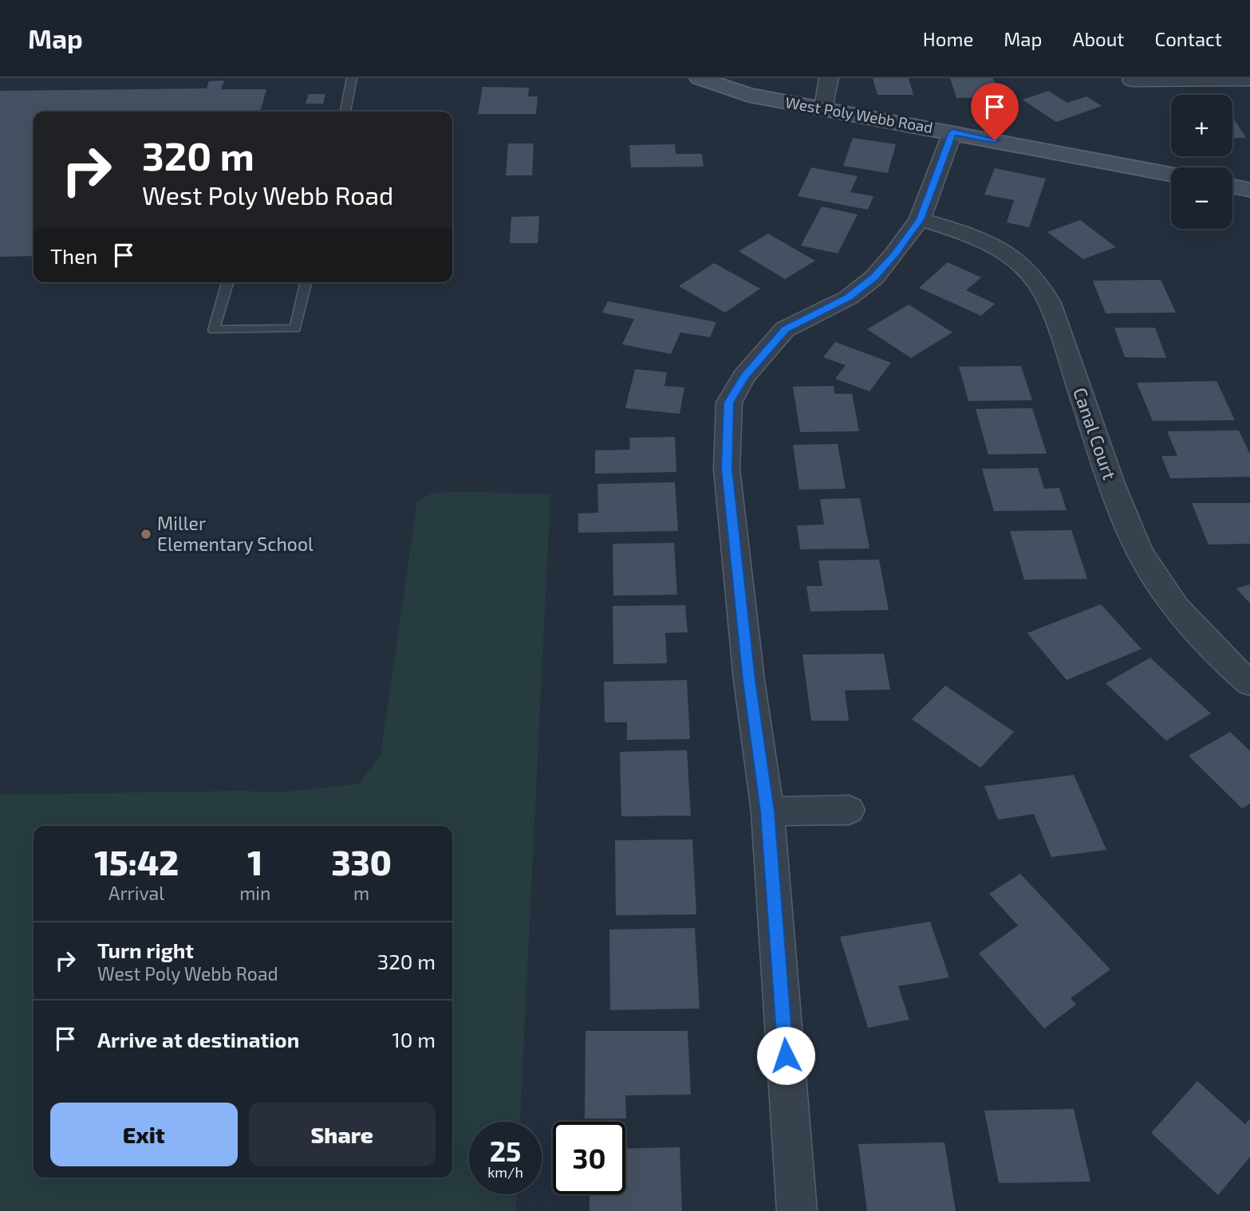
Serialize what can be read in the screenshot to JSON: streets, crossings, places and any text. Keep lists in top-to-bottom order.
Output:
{
  "streets": {
    "street": ["West Poly Webb Road", "Canal Court"]
  },
  "places": ["Miller Elementary School"],
  "page": {
    "header": "Map",
    "nav": [
      "Home",
      "Map",
      "About",
      "Contact"
    ],
    "map_buttons": ["+", "−"],
    "turn": ["320 m", "West Poly Webb Road"],
    "then": "Then",
    "eta": [
      "15:42",
      "Arrival",
      "1",
      "min",
      "330",
      "m"
    ],
    "list": [
      {
        "name": "Turn right",
        "note": "West Poly Webb Road",
        "value": "320 m"
      },
      {
        "name": "Arrive at destination",
        "value": "10 m"
      }
    ],
    "buttons": ["Exit", "Share"],
    "speed": "25 km/h",
    "limit": "30"
  }
}
